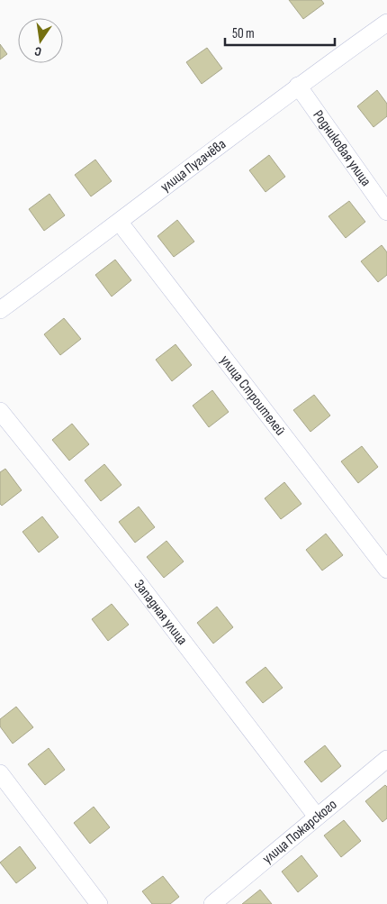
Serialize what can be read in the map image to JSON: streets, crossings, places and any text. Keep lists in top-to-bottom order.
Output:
{
  "streets": {
    "street": [
      "Родниковая улица",
      "улица Пугачёва",
      "улица Строителей",
      "Западная улица",
      "улица Пожарского"
    ]
  },
  "crossings": [
    ["Родниковая улица", "улица Пугачёва"],
    ["улица Пугачёва", "улица Строителей"],
    ["Западная улица", "улица Пожарского"]
  ],
  "scale_bar": "50 m",
  "north": "bottom"
}
